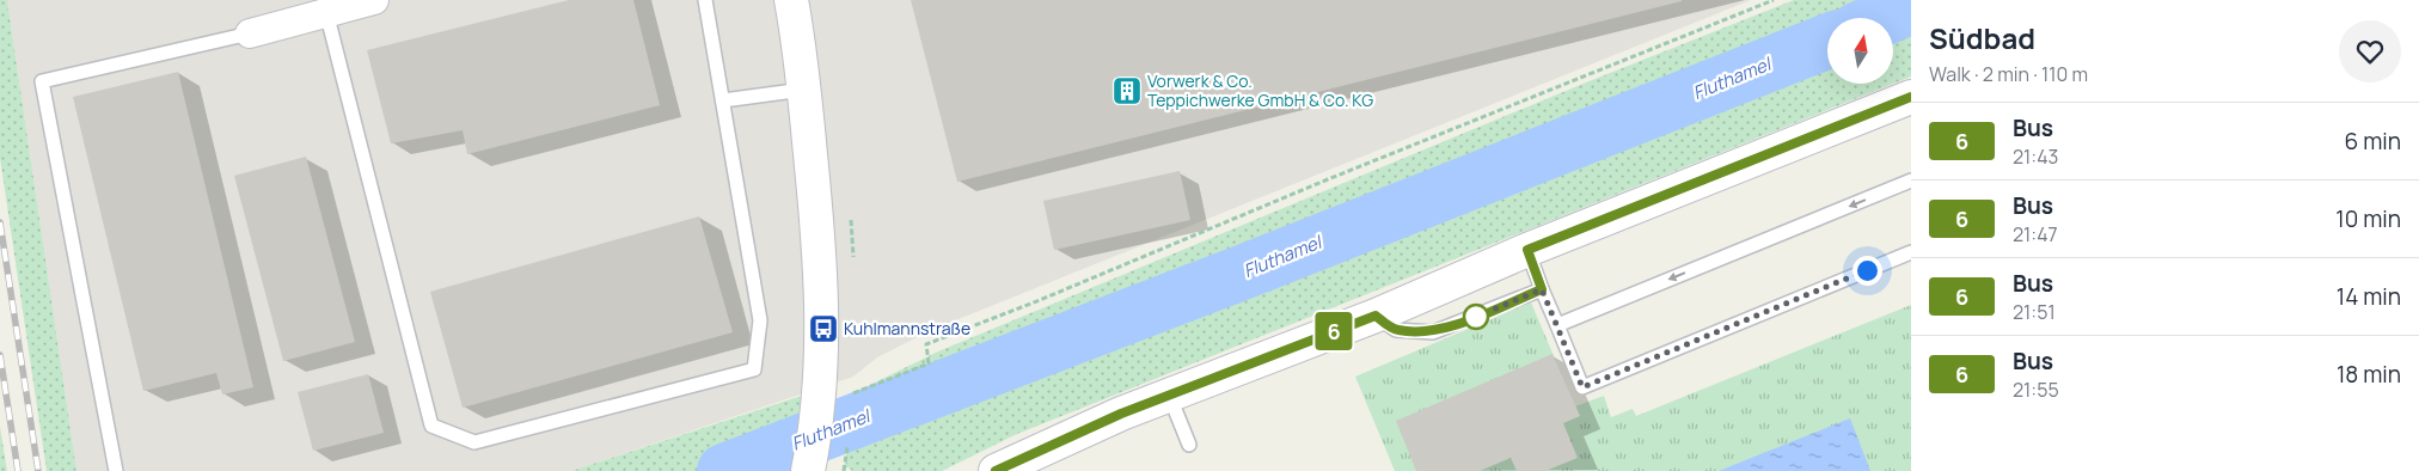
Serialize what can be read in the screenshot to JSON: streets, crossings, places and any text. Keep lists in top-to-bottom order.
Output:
{
  "water": ["Fluthamel"],
  "places": {
    "building": ["Vorwerk & Co. Teppichwerke GmbH & Co. KG"],
    "bus stop": ["Kuhlmannstraße"]
  },
  "lines": ["bus line 6"],
  "north": "top",
  "page": {
    "on_map": "6",
    "heading": ["Südbad", "Walk · 2 min · 110 m"],
    "list": [
      {
        "mark": "6",
        "name": "Bus",
        "note": "21:43",
        "value": "6 min"
      },
      {
        "mark": "6",
        "name": "Bus",
        "note": "21:47",
        "value": "10 min"
      },
      {
        "mark": "6",
        "name": "Bus",
        "note": "21:51",
        "value": "14 min"
      },
      {
        "mark": "6",
        "name": "Bus",
        "note": "21:55",
        "value": "18 min"
      }
    ]
  }
}
